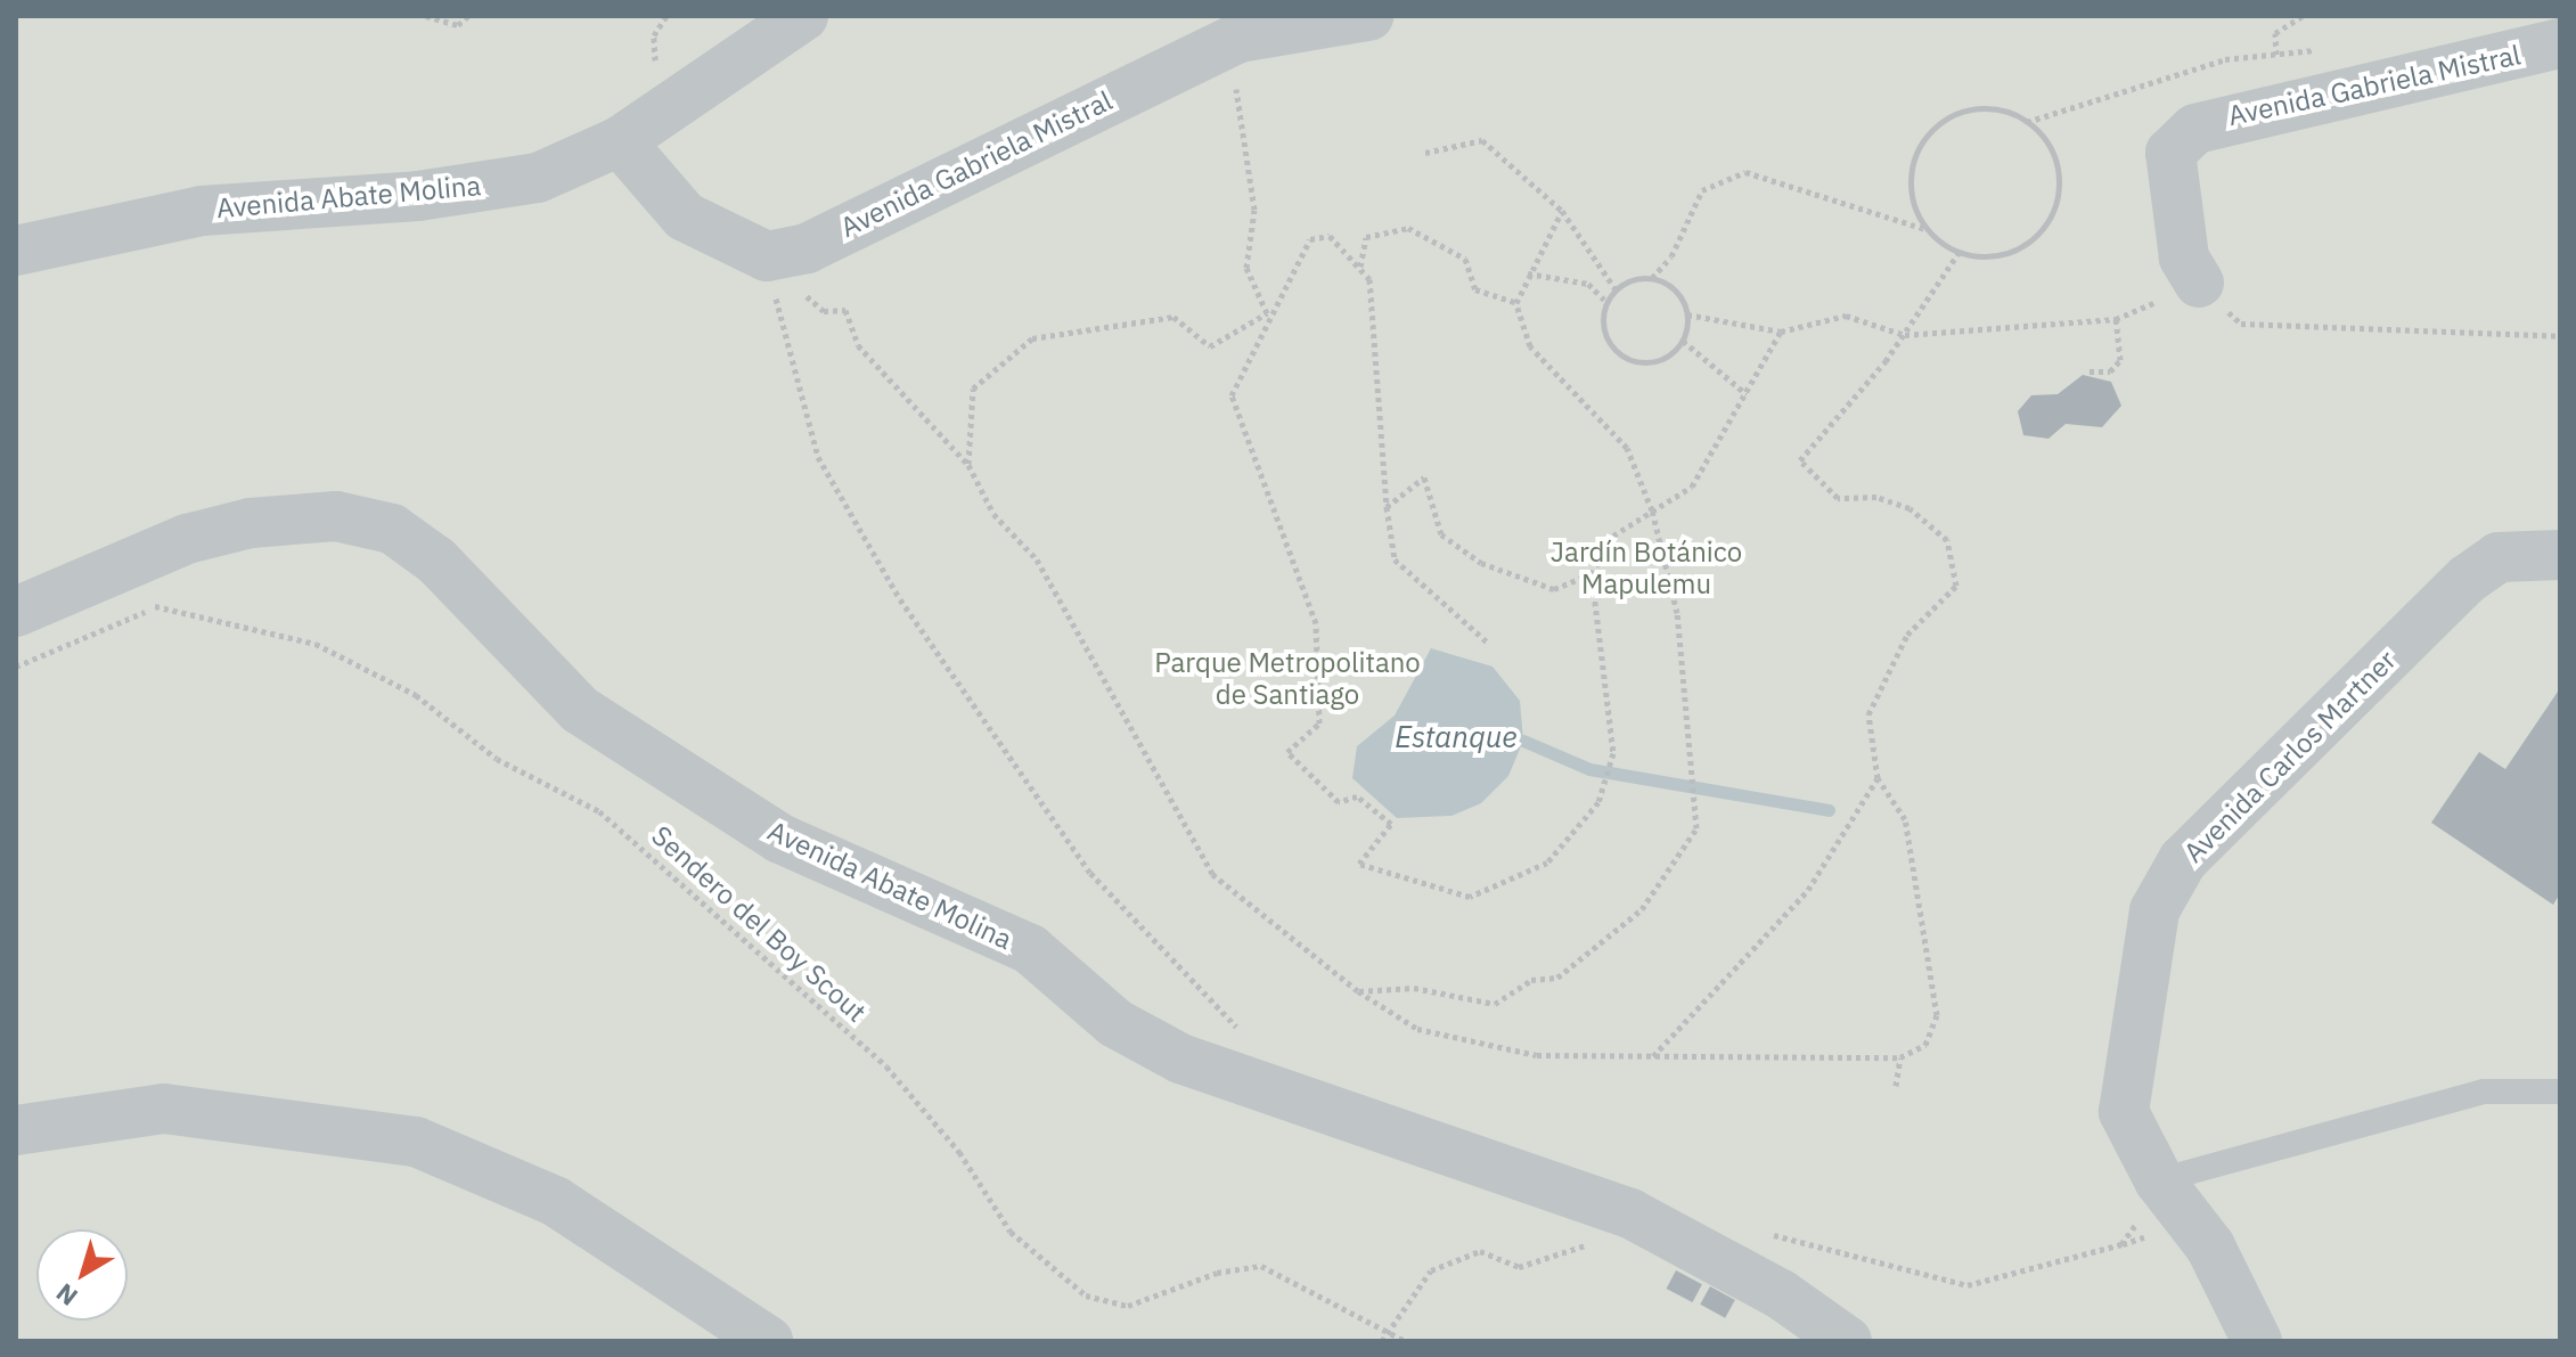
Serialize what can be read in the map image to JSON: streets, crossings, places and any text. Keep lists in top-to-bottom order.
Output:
{
  "streets": {
    "street": ["Avenida Gabriela Mistral", "Avenida Abate Molina", "Avenida Carlos Martner"],
    "path": ["Sendero del Boy Scout"]
  },
  "water": ["Estanque"],
  "parks": ["Jardín Botánico Mapulemu", "Parque Metropolitano de Santiago"],
  "north": "bottom left"
}
